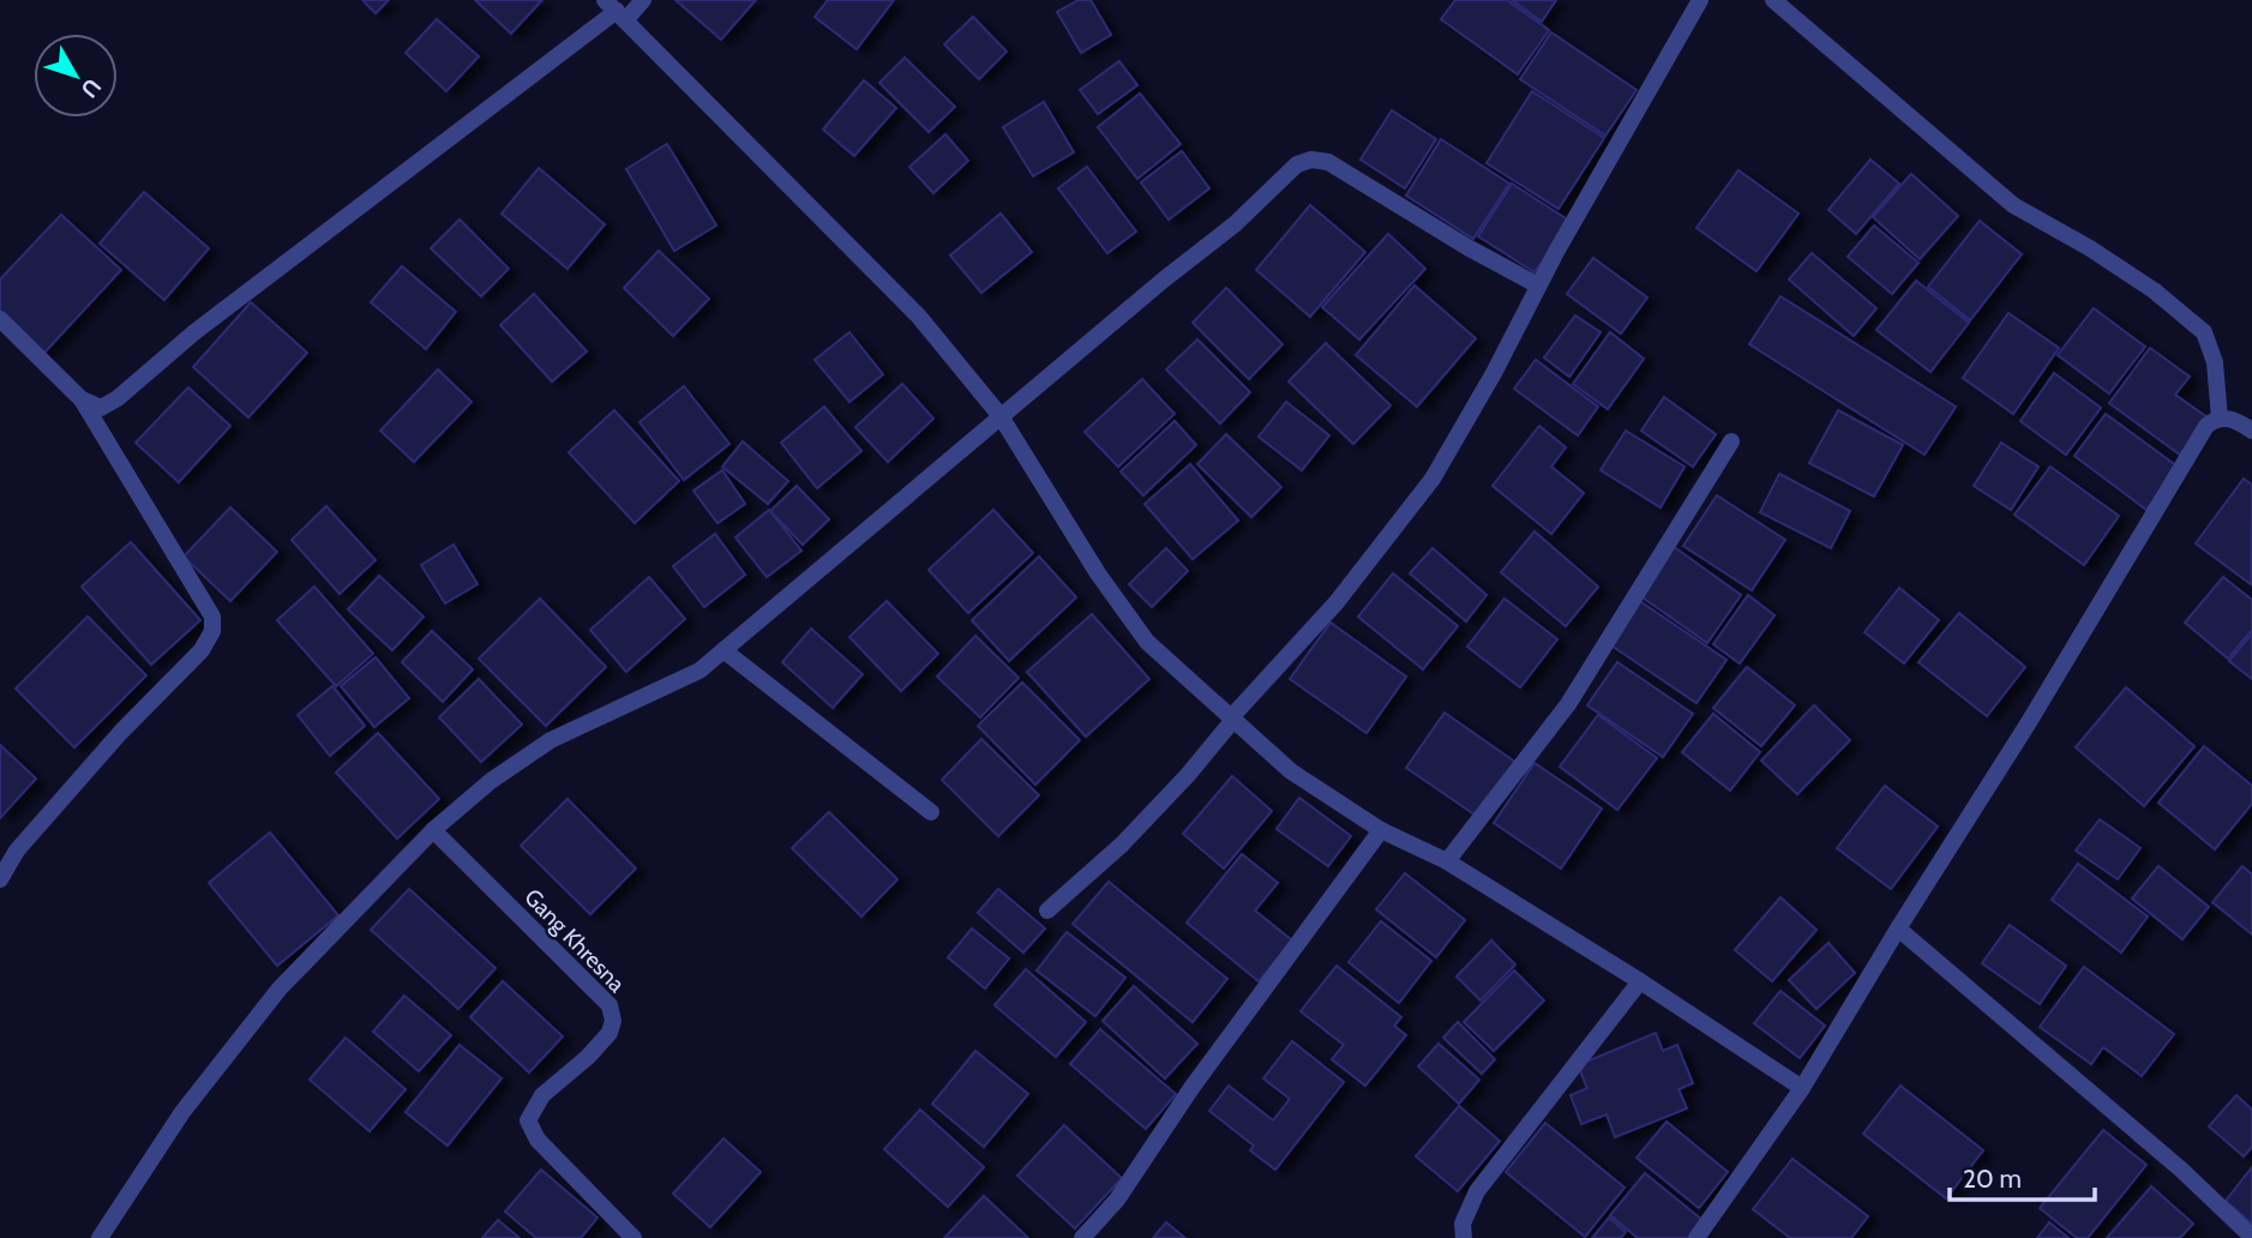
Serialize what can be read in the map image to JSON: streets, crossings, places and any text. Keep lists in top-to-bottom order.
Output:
{
  "streets": {
    "street": ["Gang Khresna"]
  },
  "scale_bar": "20 m",
  "north": "bottom right"
}
